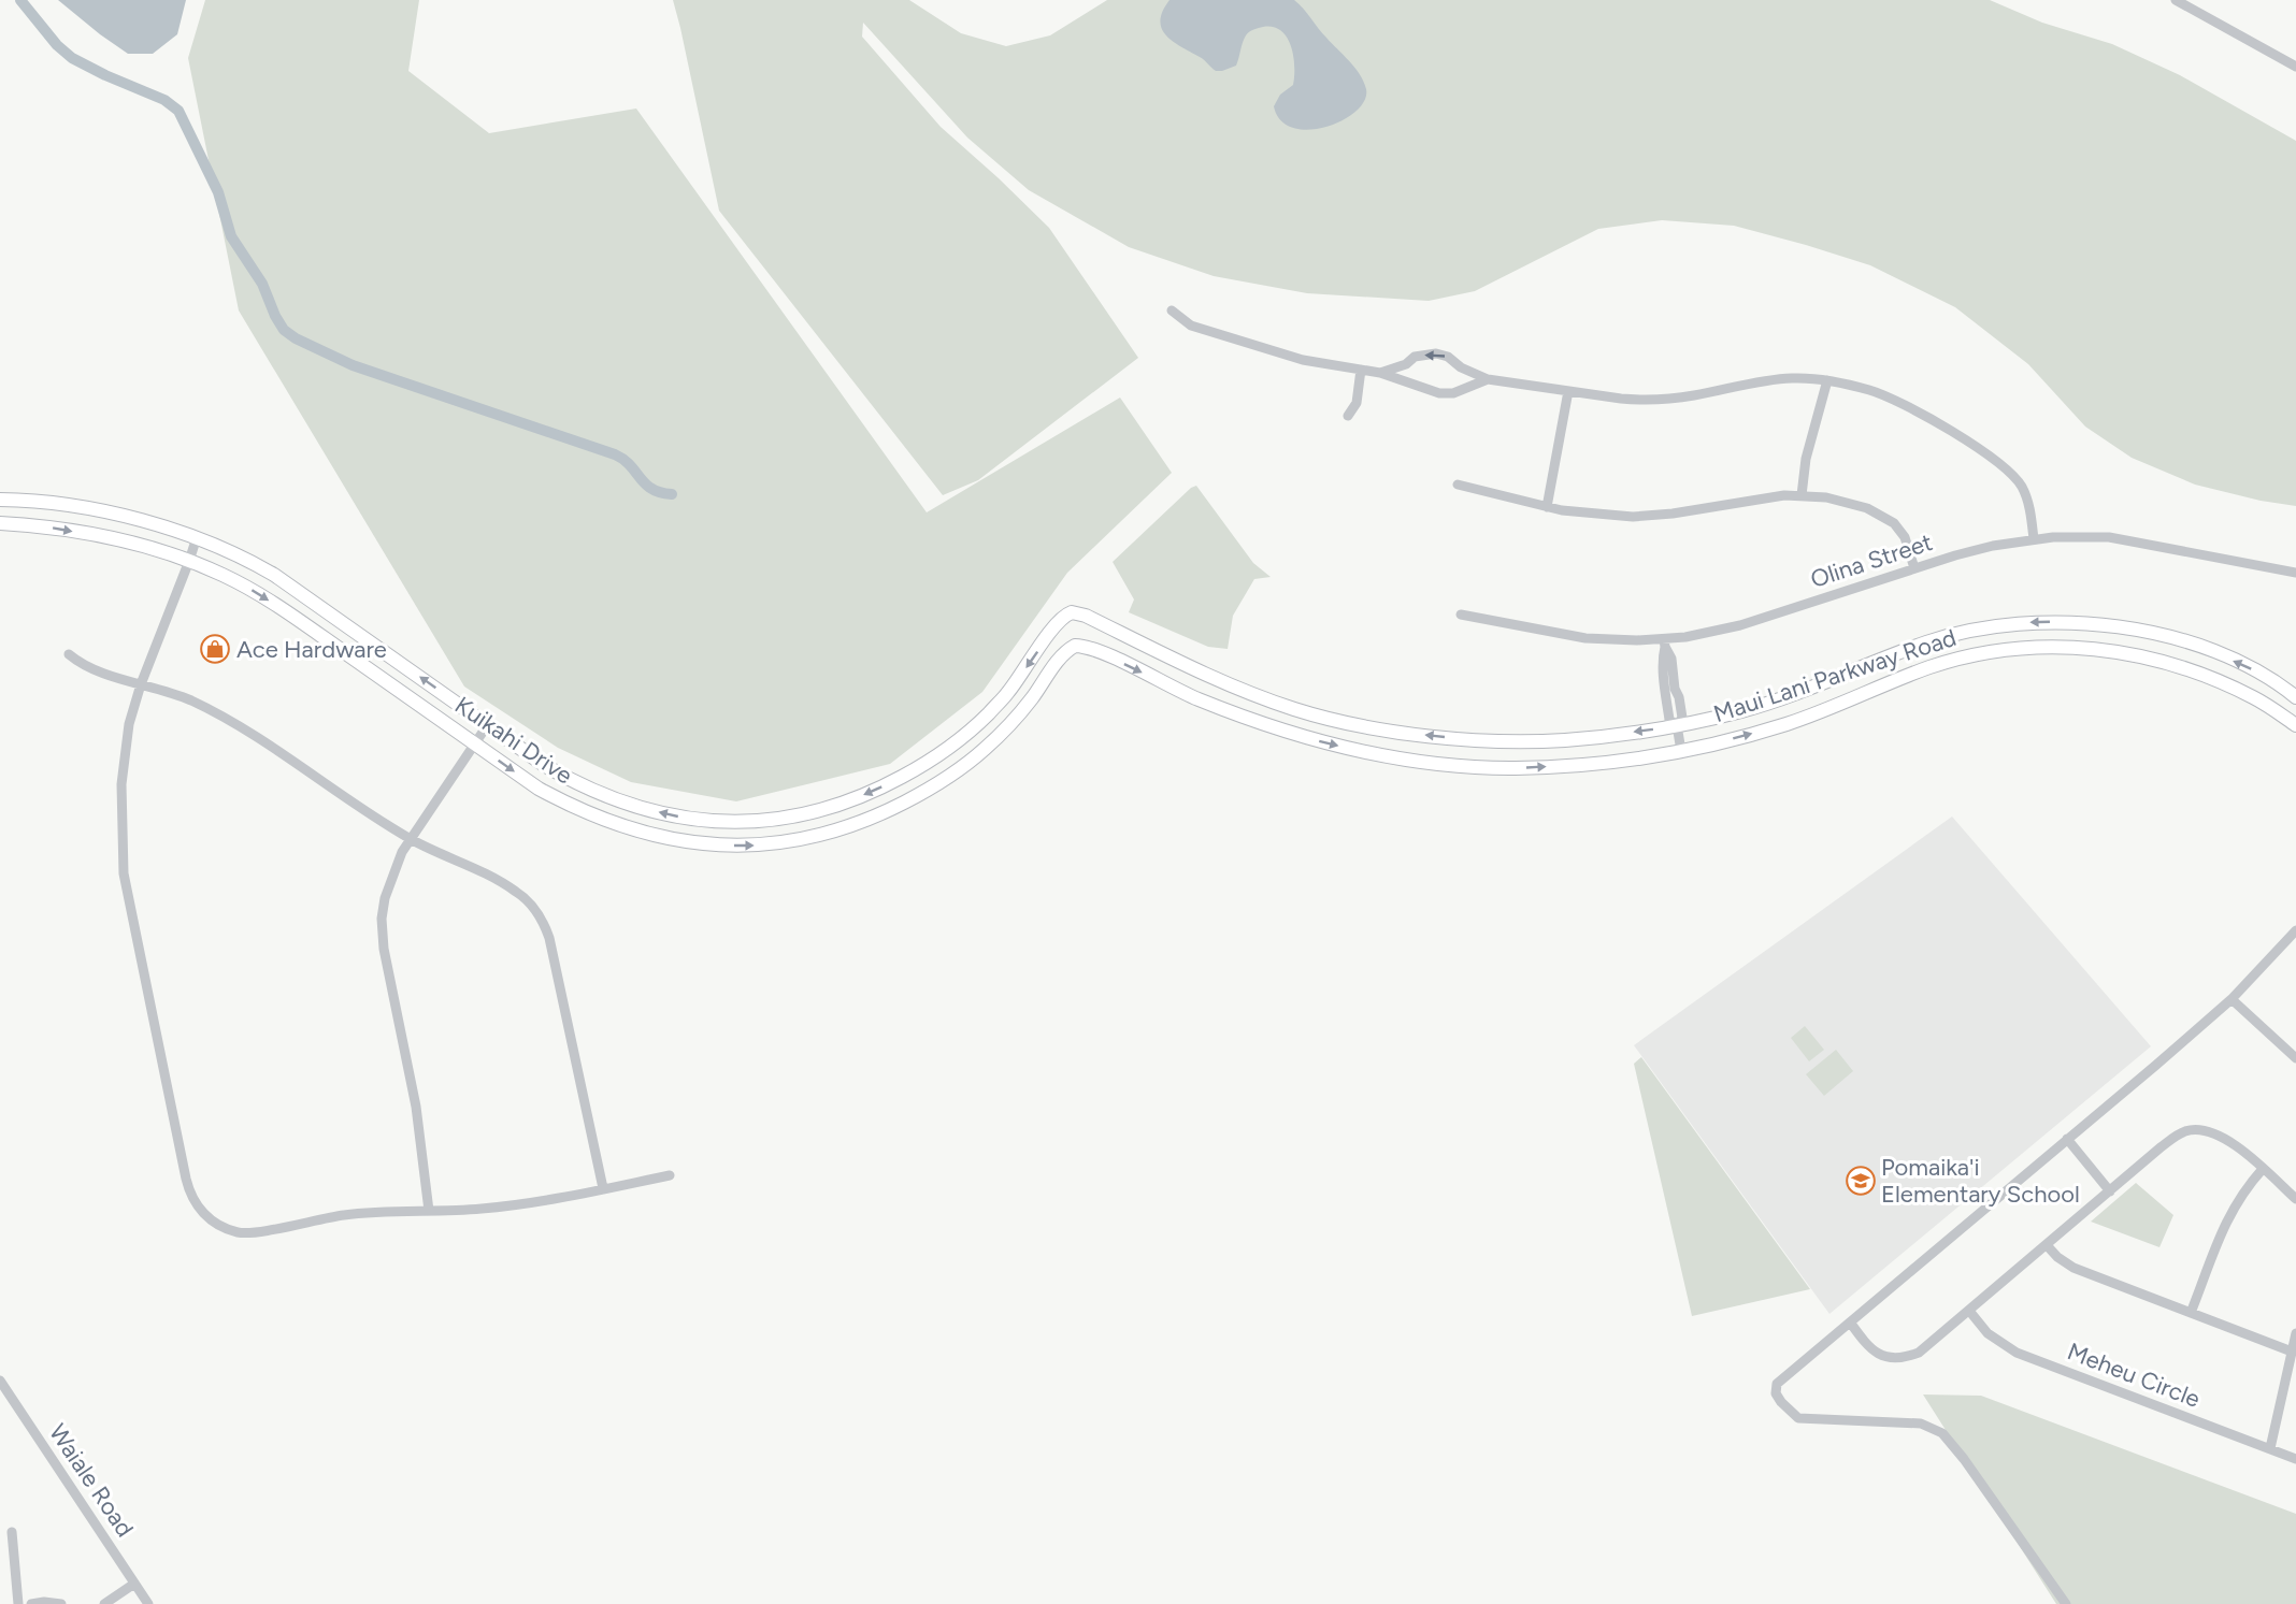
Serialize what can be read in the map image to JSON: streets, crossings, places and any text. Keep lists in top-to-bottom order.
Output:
{
  "streets": {
    "main road": ["Maui Lani Parkway Road", "Kuikahi Drive"],
    "street": ["Olina Street", "Meheu Circle", "Waiale Road"]
  },
  "crossings": [
    ["Maui Lani Parkway Road", "Kuikahi Drive"]
  ],
  "places": {
    "shop": ["Ace Hardware"],
    "school or university": ["Pomaika'i Elementary School"]
  }
}
